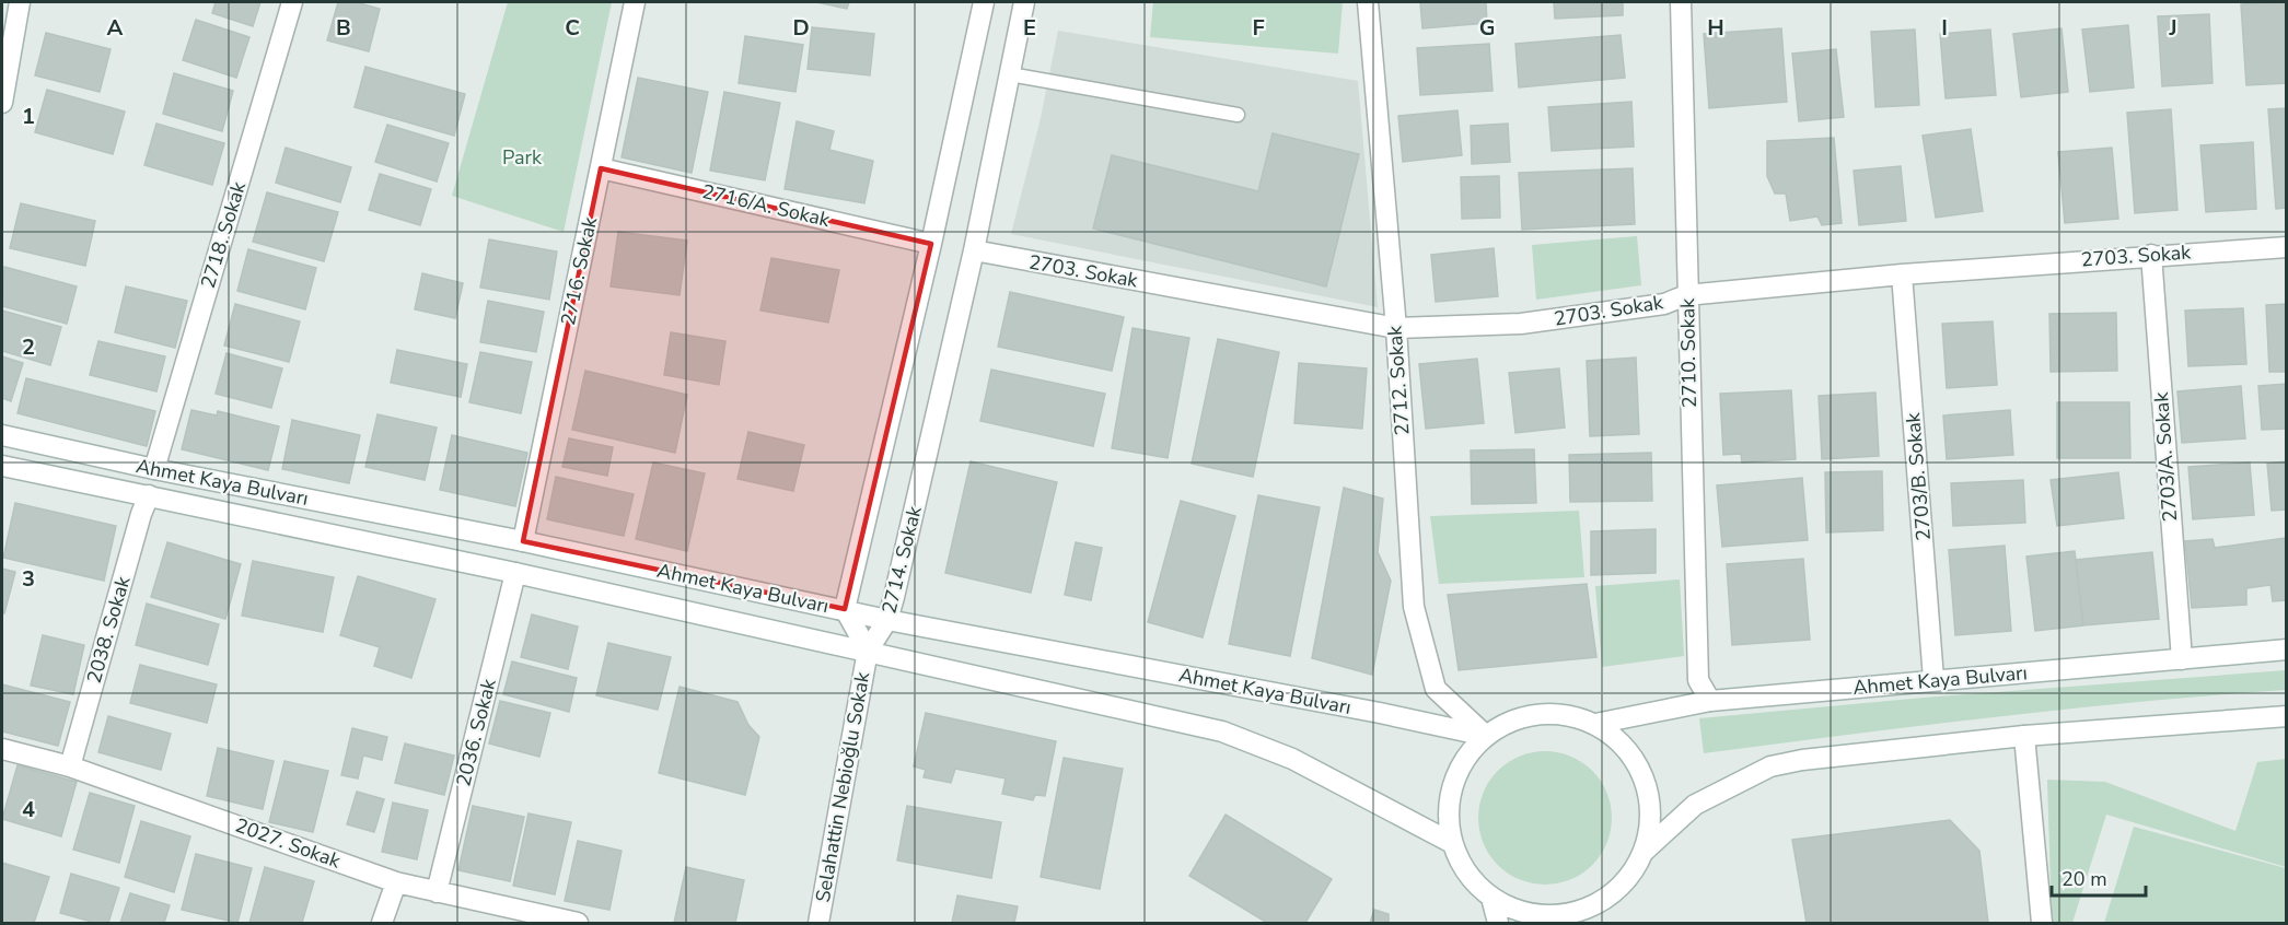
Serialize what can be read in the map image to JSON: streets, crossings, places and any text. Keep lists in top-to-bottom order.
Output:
{
  "streets": {
    "street": [
      "2716/A. Sokak",
      "2718. Sokak",
      "2703. Sokak",
      "2716. Sokak",
      "2710. Sokak",
      "2712. Sokak",
      "2703/A. Sokak",
      "2703/B. Sokak",
      "Ahmet Kaya Bulvarı",
      "2714. Sokak",
      "2038. Sokak",
      "2036. Sokak",
      "Selahattin Nebioğlu Sokak",
      "2027. Sokak"
    ]
  },
  "crossings": [
    ["2716/A. Sokak", "2716. Sokak"],
    ["2718. Sokak", "Ahmet Kaya Bulvarı"],
    ["2703. Sokak", "2710. Sokak"],
    ["2703. Sokak", "2712. Sokak"],
    ["2703. Sokak", "2703/A. Sokak"],
    ["2703. Sokak", "2703/B. Sokak"],
    ["2703. Sokak", "2714. Sokak"],
    ["2716. Sokak", "Ahmet Kaya Bulvarı"],
    ["2710. Sokak", "Ahmet Kaya Bulvarı"],
    ["2712. Sokak", "Ahmet Kaya Bulvarı"],
    ["2703/A. Sokak", "Ahmet Kaya Bulvarı"],
    ["2703/B. Sokak", "Ahmet Kaya Bulvarı"],
    ["Ahmet Kaya Bulvarı", "2714. Sokak"],
    ["Ahmet Kaya Bulvarı", "2038. Sokak"],
    ["Ahmet Kaya Bulvarı", "2036. Sokak"],
    ["Ahmet Kaya Bulvarı", "Selahattin Nebioğlu Sokak"],
    ["2714. Sokak", "Selahattin Nebioğlu Sokak"],
    ["2038. Sokak", "2027. Sokak"],
    ["2036. Sokak", "2027. Sokak"]
  ],
  "parks": ["Park"],
  "scale_bar": "20 m",
  "grid": {
    "columns": [
      "A",
      "B",
      "C",
      "D",
      "E",
      "F",
      "G",
      "H",
      "I",
      "J"
    ],
    "rows": [
      "1",
      "2",
      "3",
      "4"
    ]
  }
}
